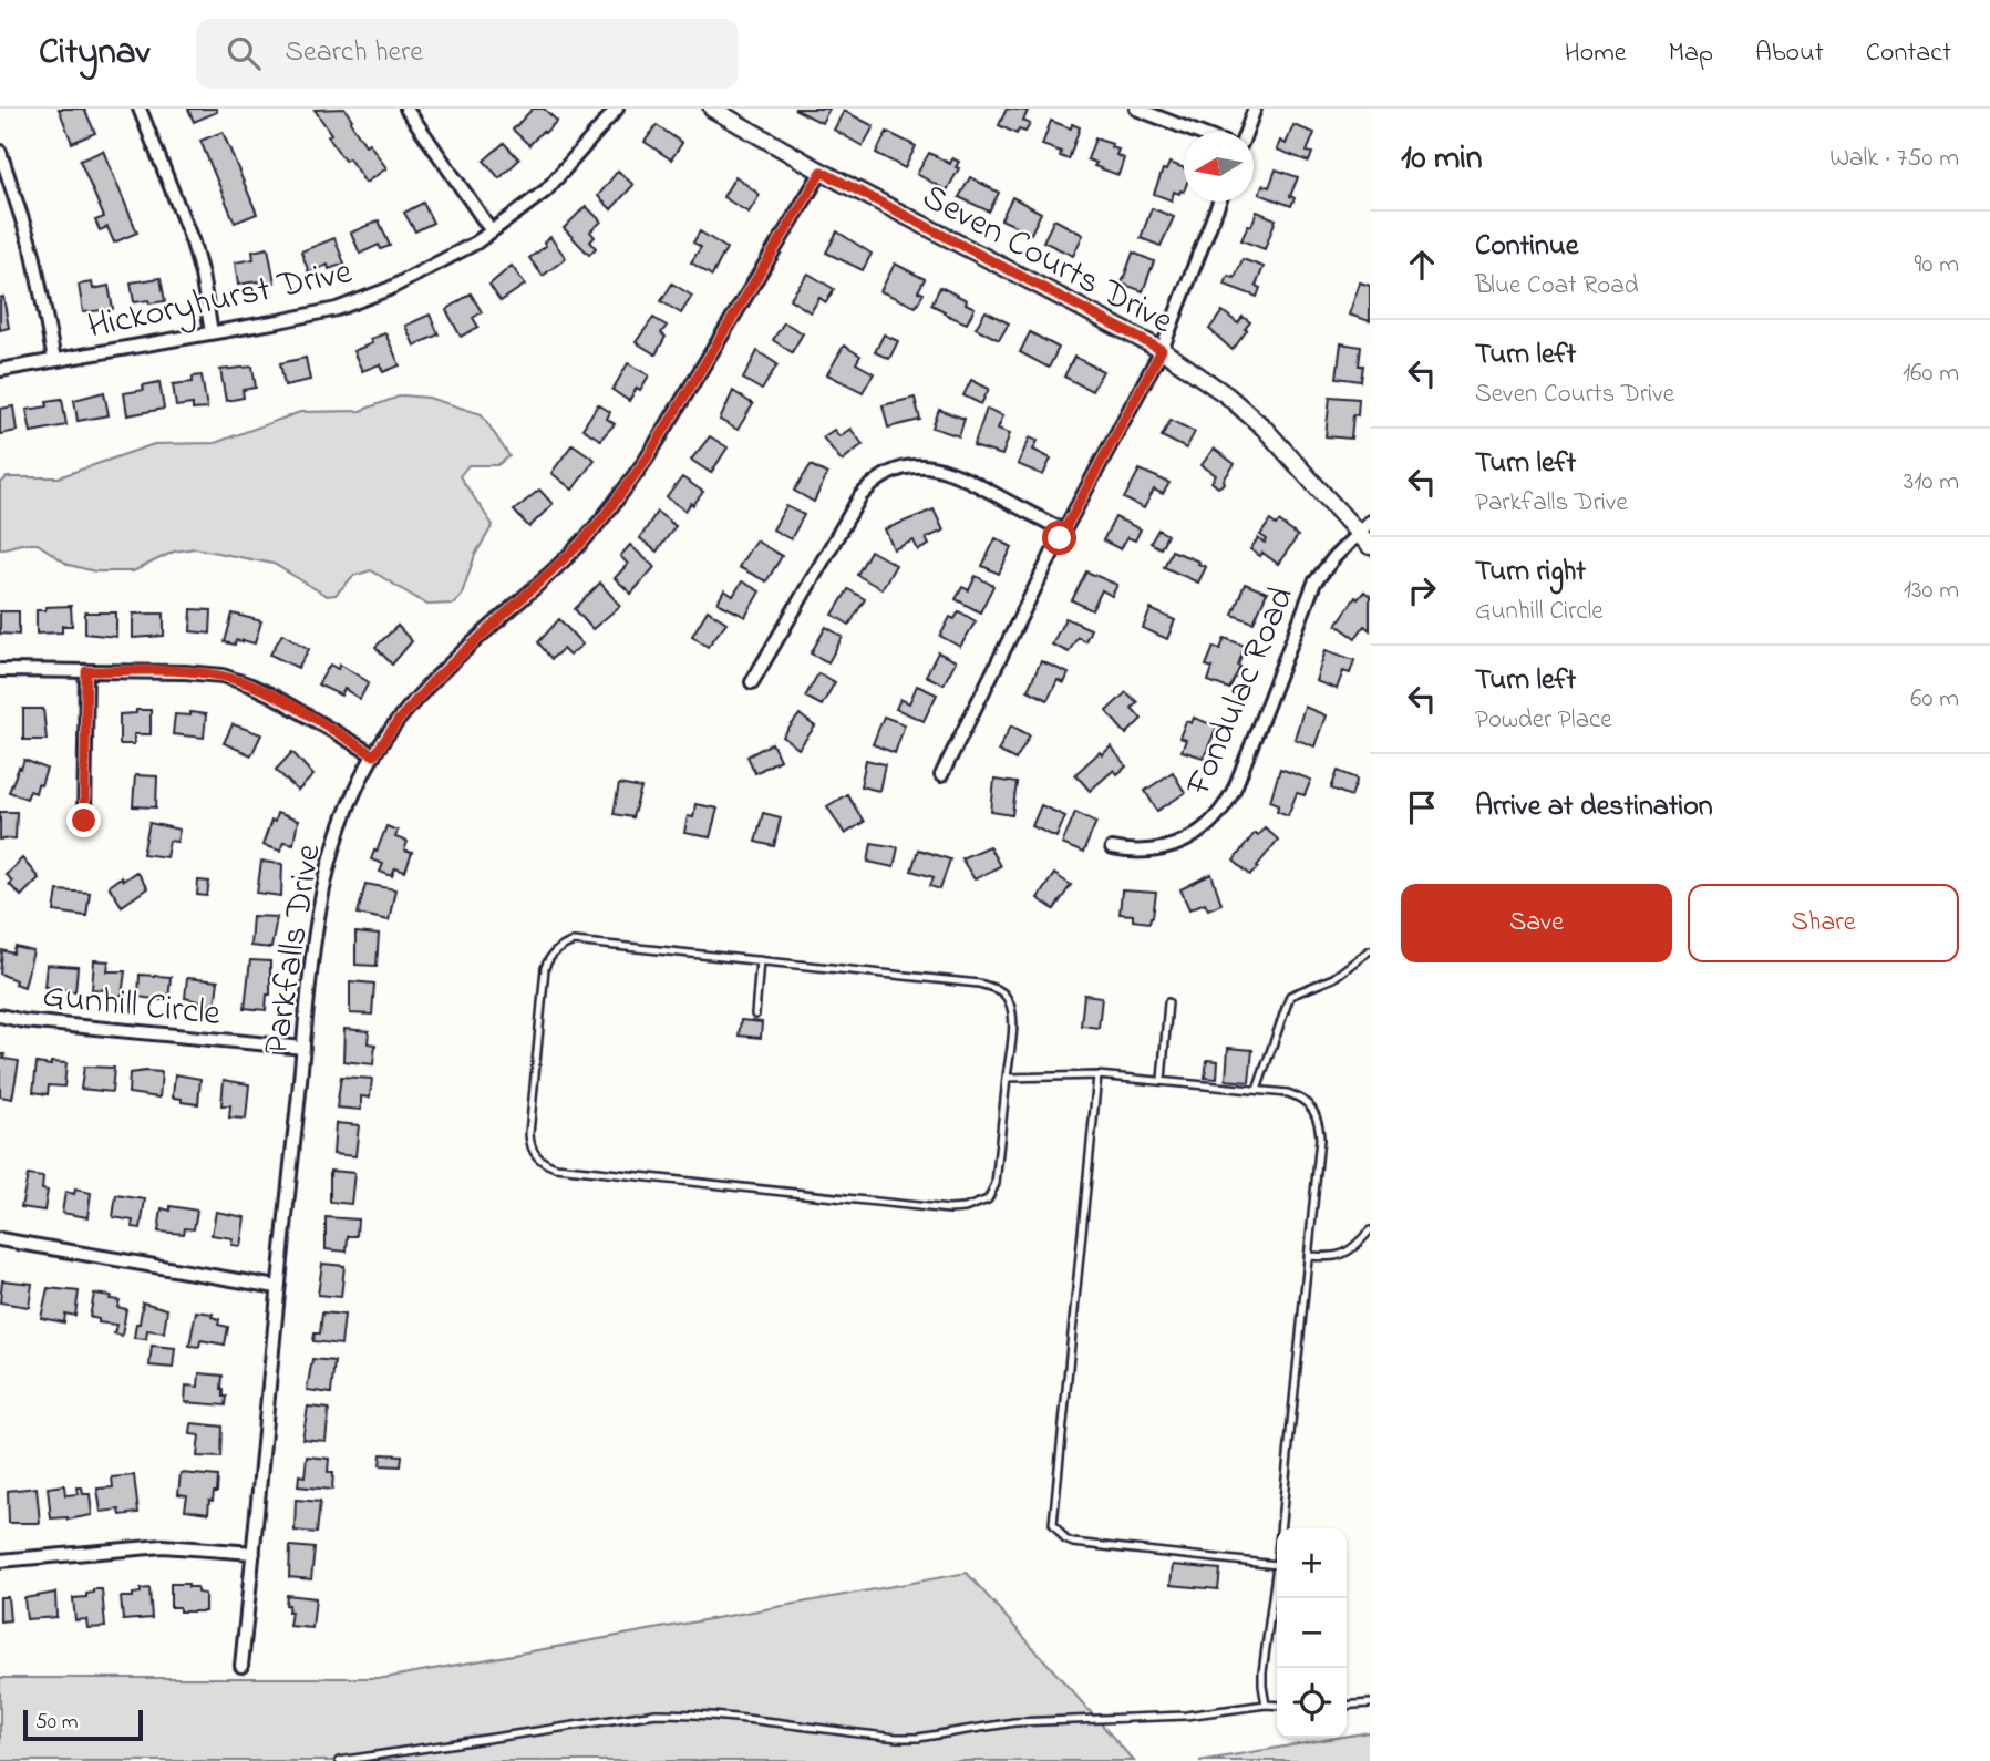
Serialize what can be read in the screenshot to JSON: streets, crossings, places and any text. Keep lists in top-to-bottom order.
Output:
{
  "streets": {
    "street": [
      "Seven Courts Drive",
      "Hickoryhurst Drive",
      "Fondulac Road",
      "Parkfalls Drive",
      "Gunhill Circle"
    ]
  },
  "crossings": [
    ["Seven Courts Drive", "Fondulac Road"],
    ["Seven Courts Drive", "Parkfalls Drive"],
    ["Parkfalls Drive", "Gunhill Circle"]
  ],
  "scale_bar": "50 m",
  "north": "left",
  "page": {
    "header": "Citynav",
    "search": "Search here",
    "nav": [
      "Home",
      "Map",
      "About",
      "Contact"
    ],
    "heading": ["10 min", "Walk · 750 m"],
    "list": [
      ["Continue", "Blue Coat Road", "90 m"],
      ["Turn left", "Seven Courts Drive", "160 m"],
      ["Turn left", "Parkfalls Drive", "310 m"],
      ["Turn right", "Gunhill Circle", "130 m"],
      ["Turn left", "Powder Place", "60 m"],
      "Arrive at destination"
    ],
    "buttons": ["Save", "Share"],
    "map_buttons": ["+", "−"],
    "scale": "50 m"
  }
}
